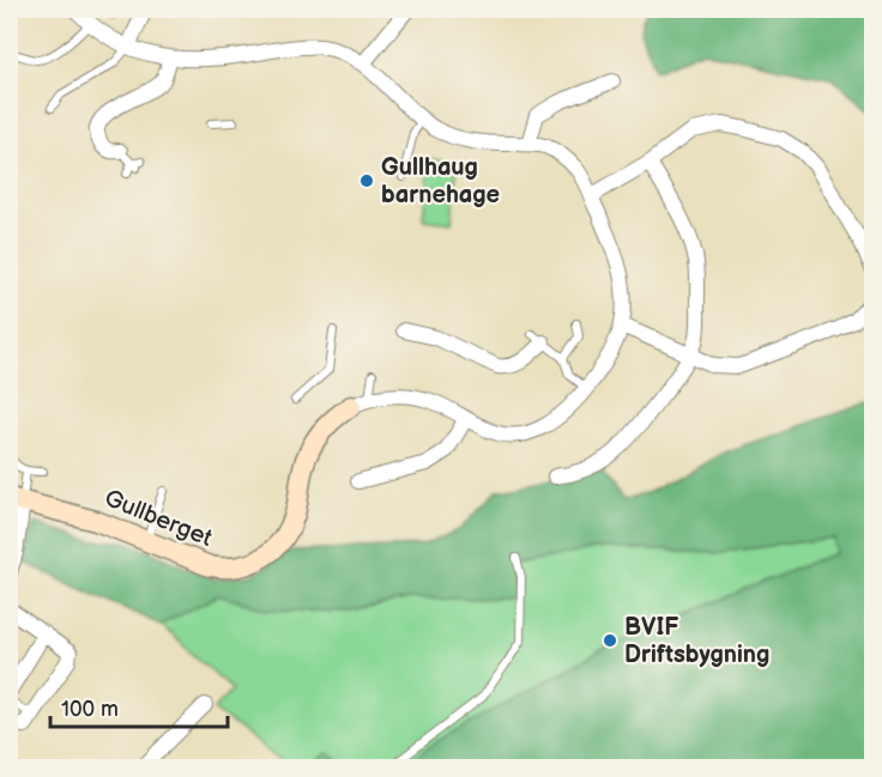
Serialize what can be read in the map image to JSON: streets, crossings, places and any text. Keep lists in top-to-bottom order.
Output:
{
  "streets": {
    "street": ["Gullberget"]
  },
  "places": ["Gullhaug barnehage", "BVIF Driftsbygning"],
  "scale_bar": "100 m"
}
